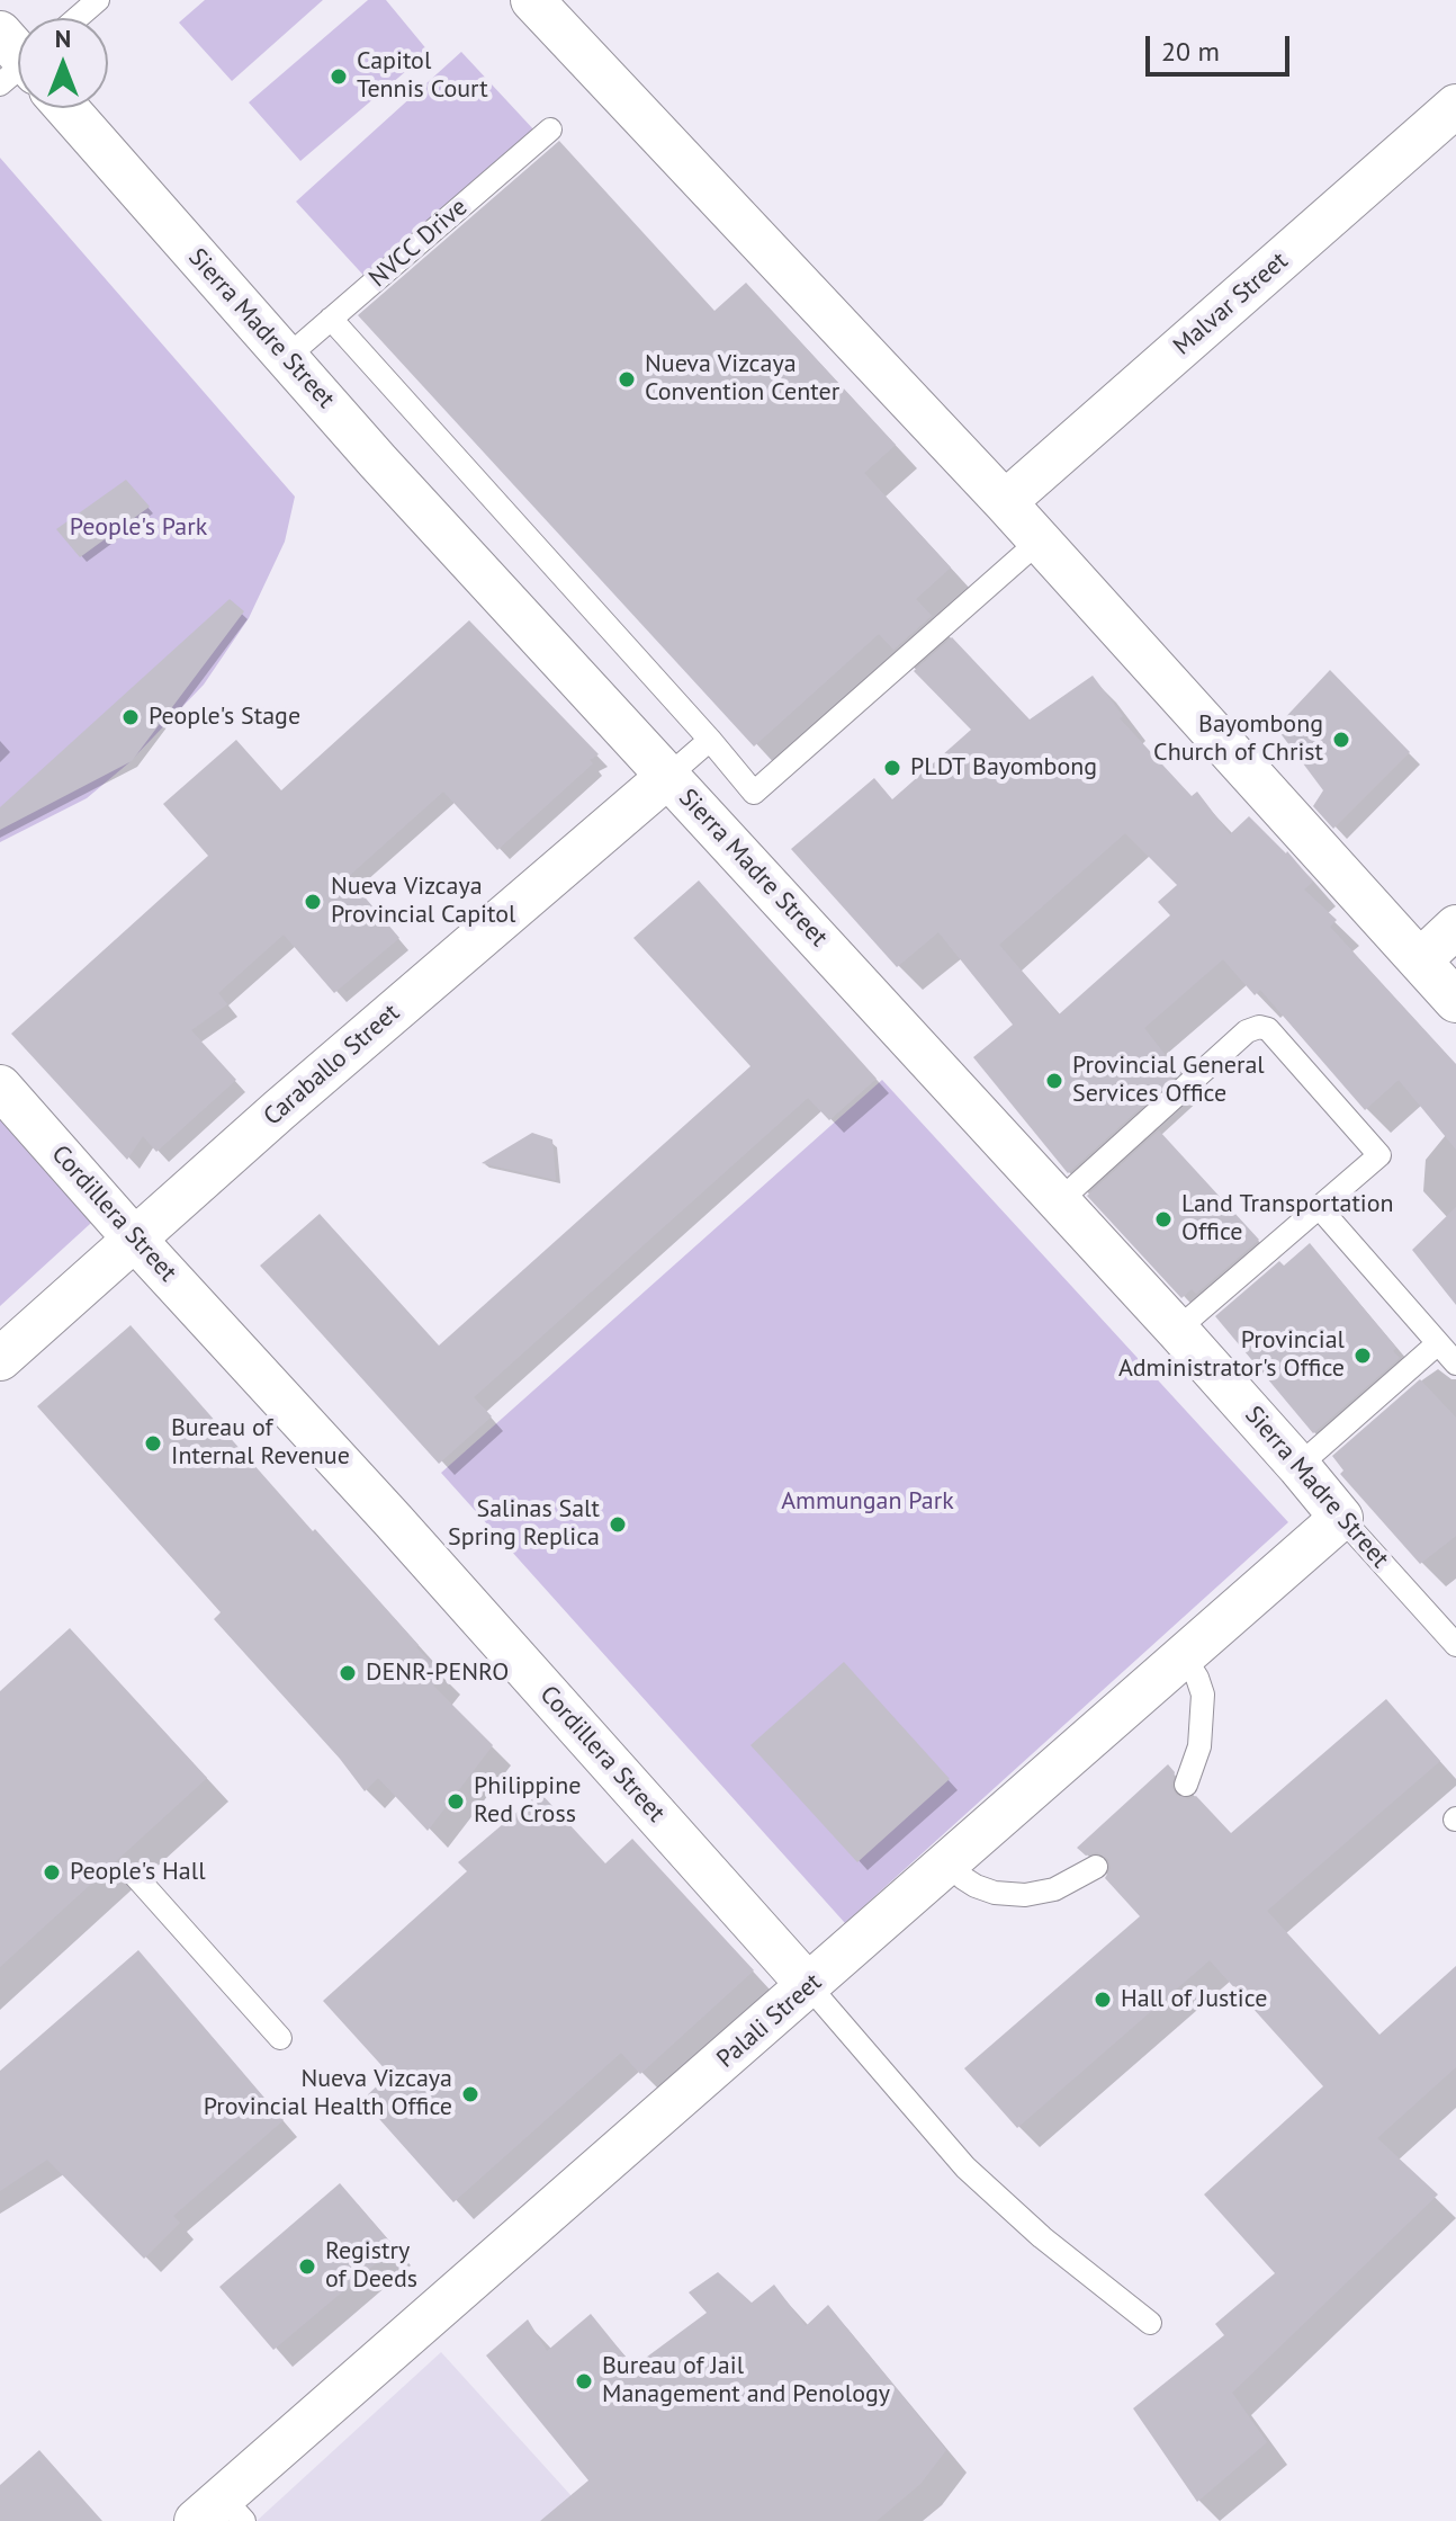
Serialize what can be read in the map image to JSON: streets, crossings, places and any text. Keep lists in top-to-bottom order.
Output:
{
  "streets": {
    "street": [
      "Malvar Street",
      "Sierra Madre Street",
      "Caraballo Street",
      "Cordillera Street",
      "Palali Street"
    ],
    "lane": ["NVCC Drive"]
  },
  "crossings": [
    ["NVCC Drive", "Sierra Madre Street"],
    ["Sierra Madre Street", "Caraballo Street"],
    ["Sierra Madre Street", "Palali Street"],
    ["Caraballo Street", "Cordillera Street"],
    ["Cordillera Street", "Palali Street"]
  ],
  "parks": ["People's Park", "Ammungan Park"],
  "places": [
    "Capitol Tennis Court",
    "Nueva Vizcaya Convention Center",
    "People's Stage",
    "Bayombong Church of Christ",
    "PLDT Bayombong",
    "Nueva Vizcaya Provincial Capitol",
    "Provincial General Services Office",
    "Land Transportation Office",
    "Provincial Administrator's Office",
    "Bureau of Internal Revenue",
    "Salinas Salt Spring Replica",
    "DENR-PENRO",
    "Philippine Red Cross",
    "People's Hall",
    "Hall of Justice",
    "Nueva Vizcaya Provincial Health Office",
    "Registry of Deeds",
    "Bureau of Jail Management and Penology"
  ],
  "scale_bar": "20 m",
  "north": "top"
}
